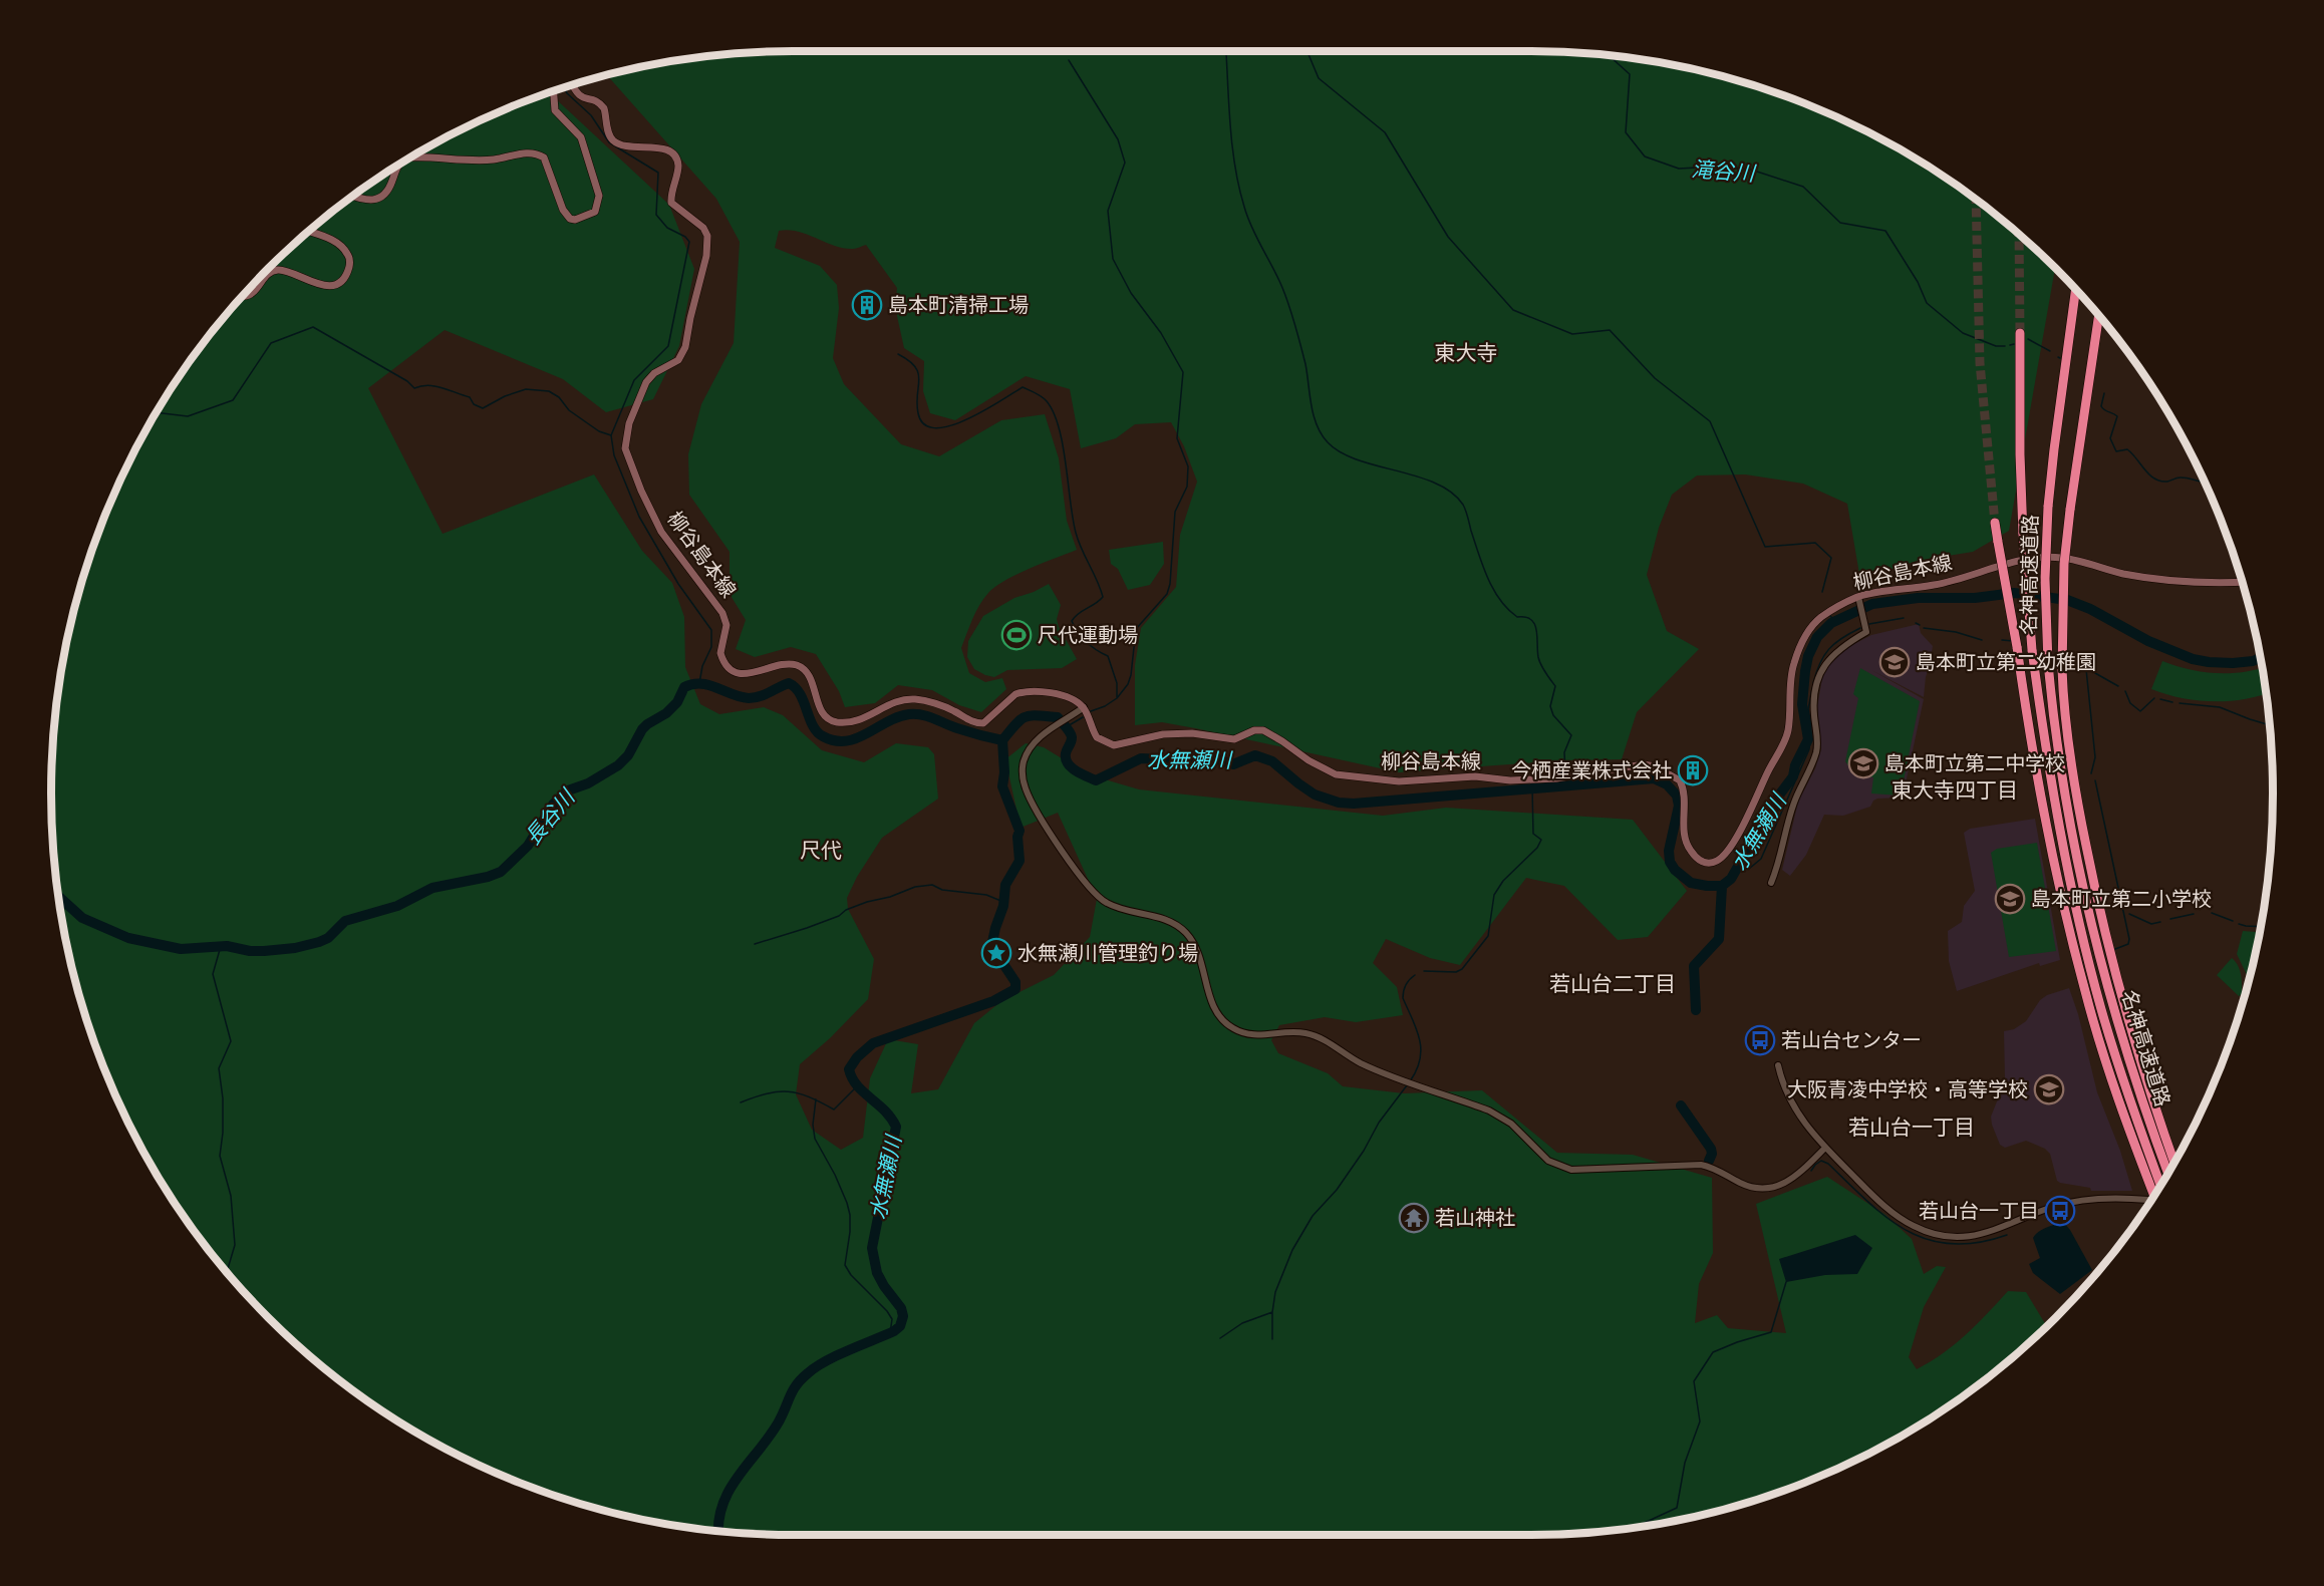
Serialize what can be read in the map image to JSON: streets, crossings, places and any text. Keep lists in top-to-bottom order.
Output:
{
  "streets": {
    "highway": ["名神高速道路"],
    "main road": ["柳谷島本線"]
  },
  "districts": [
    "東大寺",
    "東大寺四丁目",
    "尺代",
    "若山台二丁目",
    "若山台一丁目"
  ],
  "water": ["滝谷川", "水無瀬川", "長谷川"],
  "places": {
    "building": ["島本町清掃工場", "今栖産業株式会社"],
    "sports": ["尺代運動場"],
    "school or university": [
      "島本町立第二幼稚園",
      "島本町立第二中学校",
      "島本町立第二小学校",
      "大阪青凌中学校・高等学校"
    ],
    "place": ["水無瀬川管理釣り場"],
    "bus stop": ["若山台センター", "若山台一丁目"],
    "temple": ["若山神社"]
  }
}
